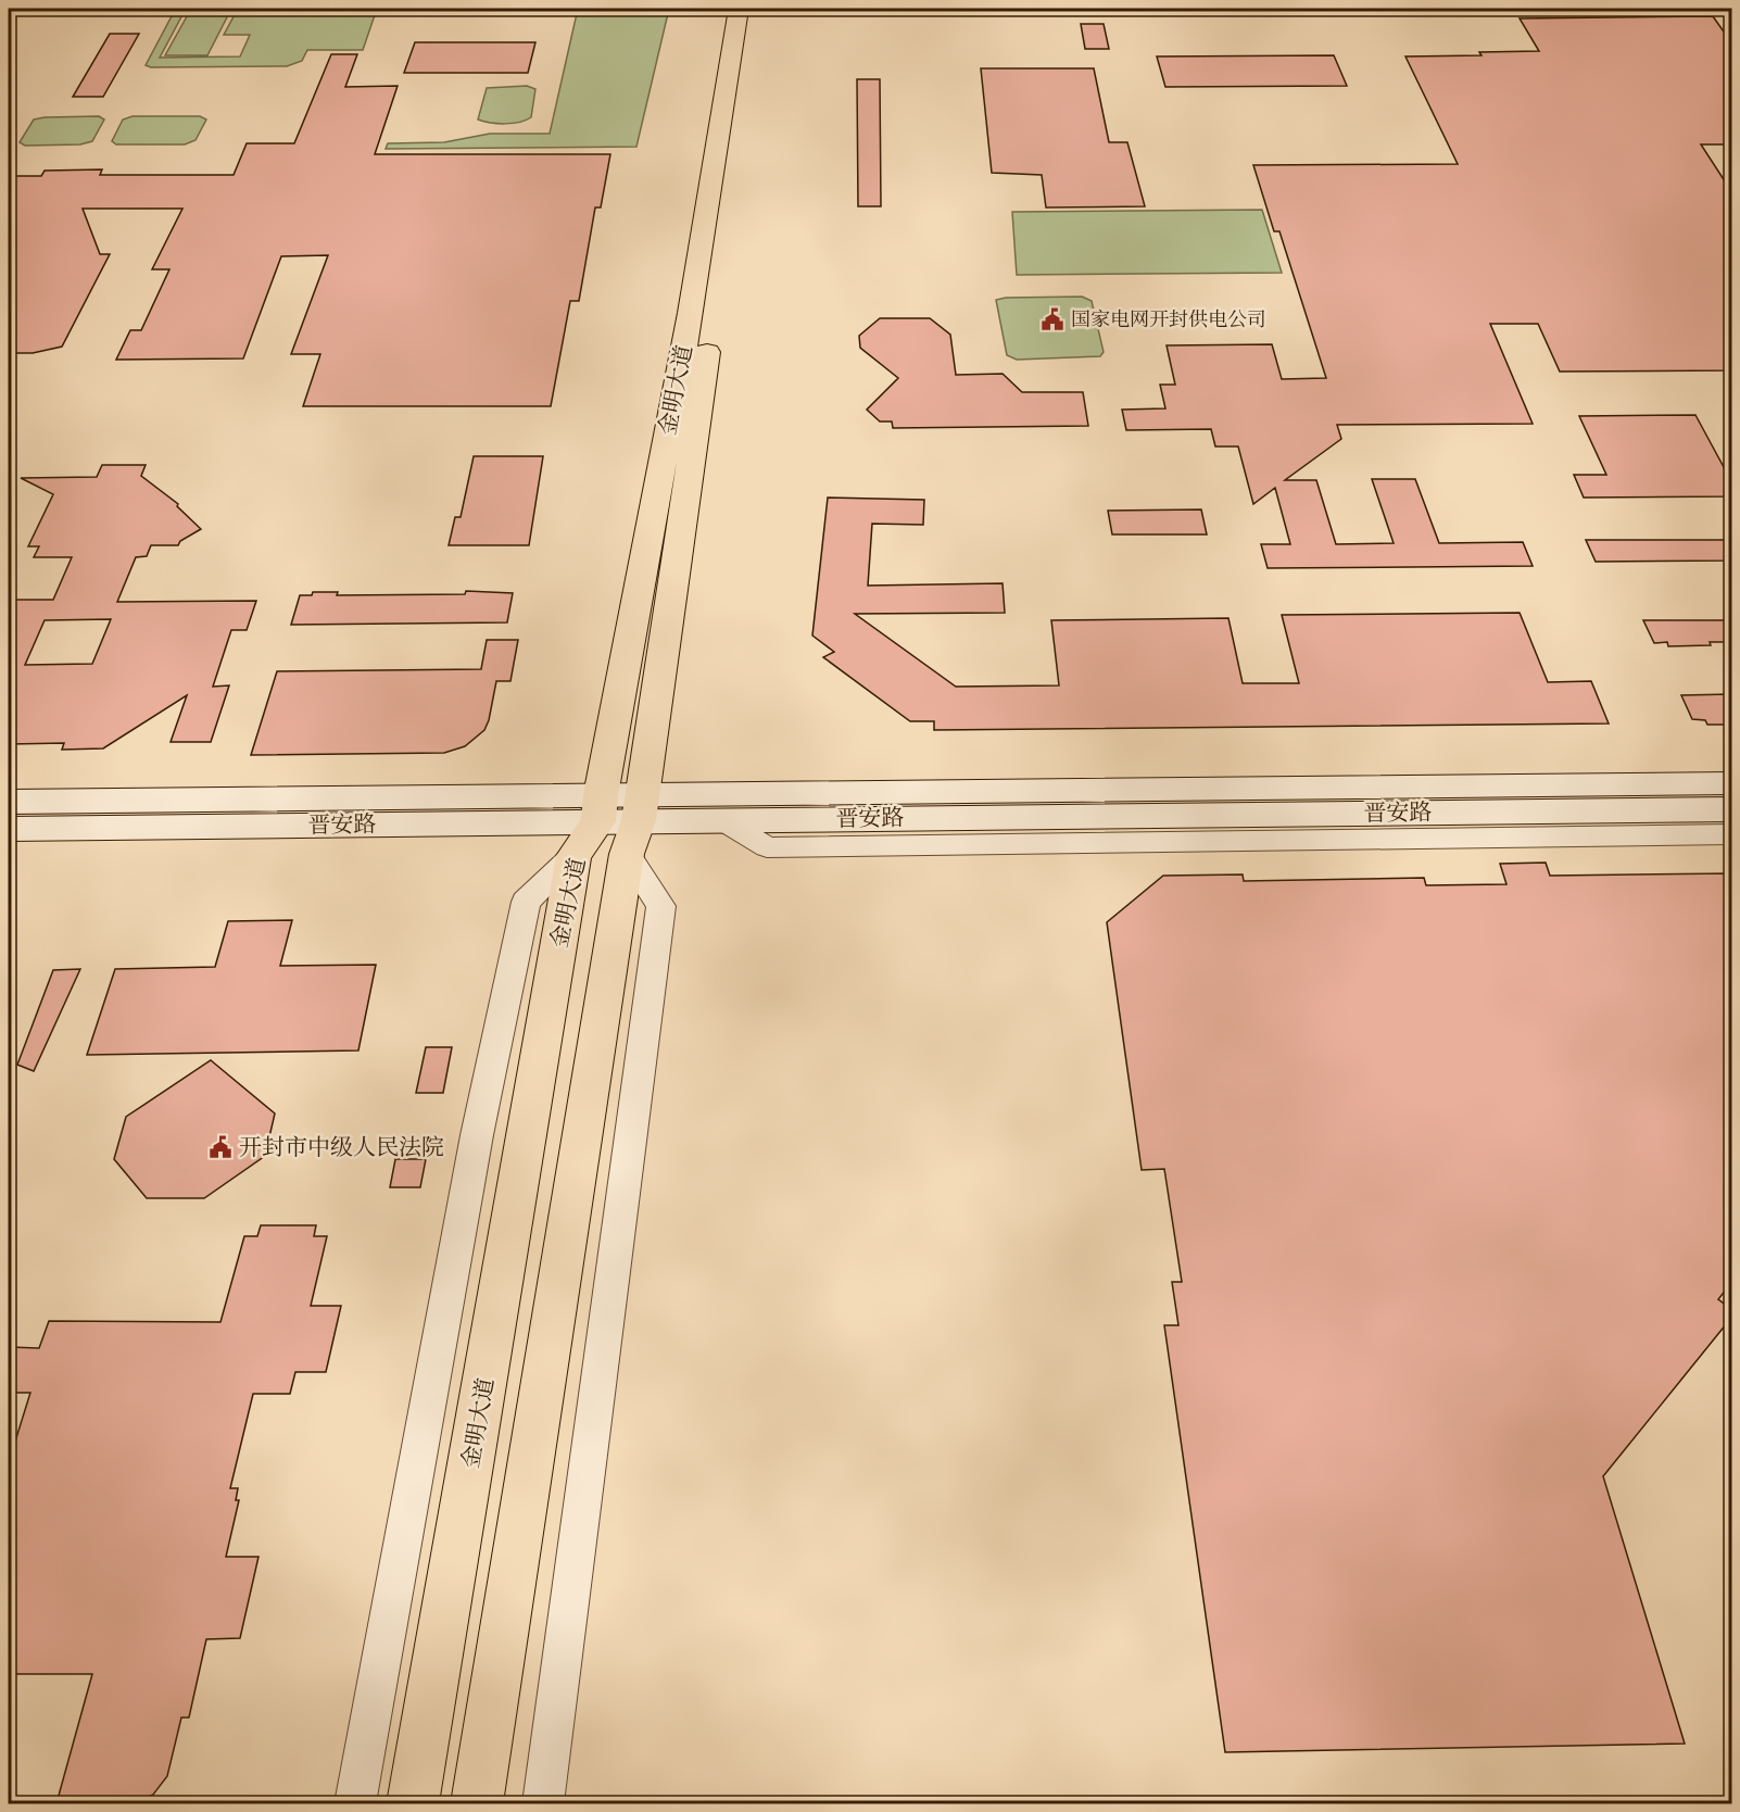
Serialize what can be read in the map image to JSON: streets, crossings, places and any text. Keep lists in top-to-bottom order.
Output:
{
  "streets": {
    "main road": ["金明大道", "晋安路"]
  },
  "crossings": [
    ["金明大道", "晋安路"]
  ],
  "places": {
    "public building": ["国家电网开封供电公司", "开封市中级人民法院"]
  }
}
